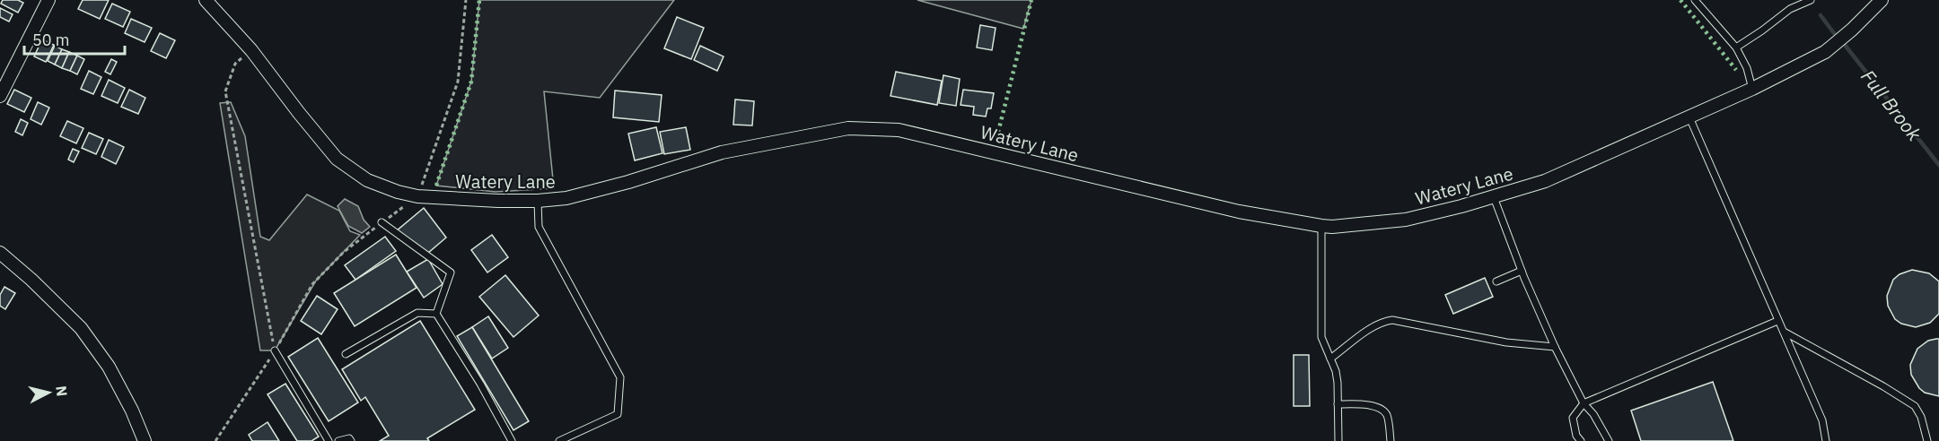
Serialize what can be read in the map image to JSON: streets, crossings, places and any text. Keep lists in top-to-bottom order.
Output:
{
  "streets": {
    "street": ["Watery Lane"]
  },
  "water": ["Full Brook"],
  "scale_bar": "50 m",
  "north": "right"
}
